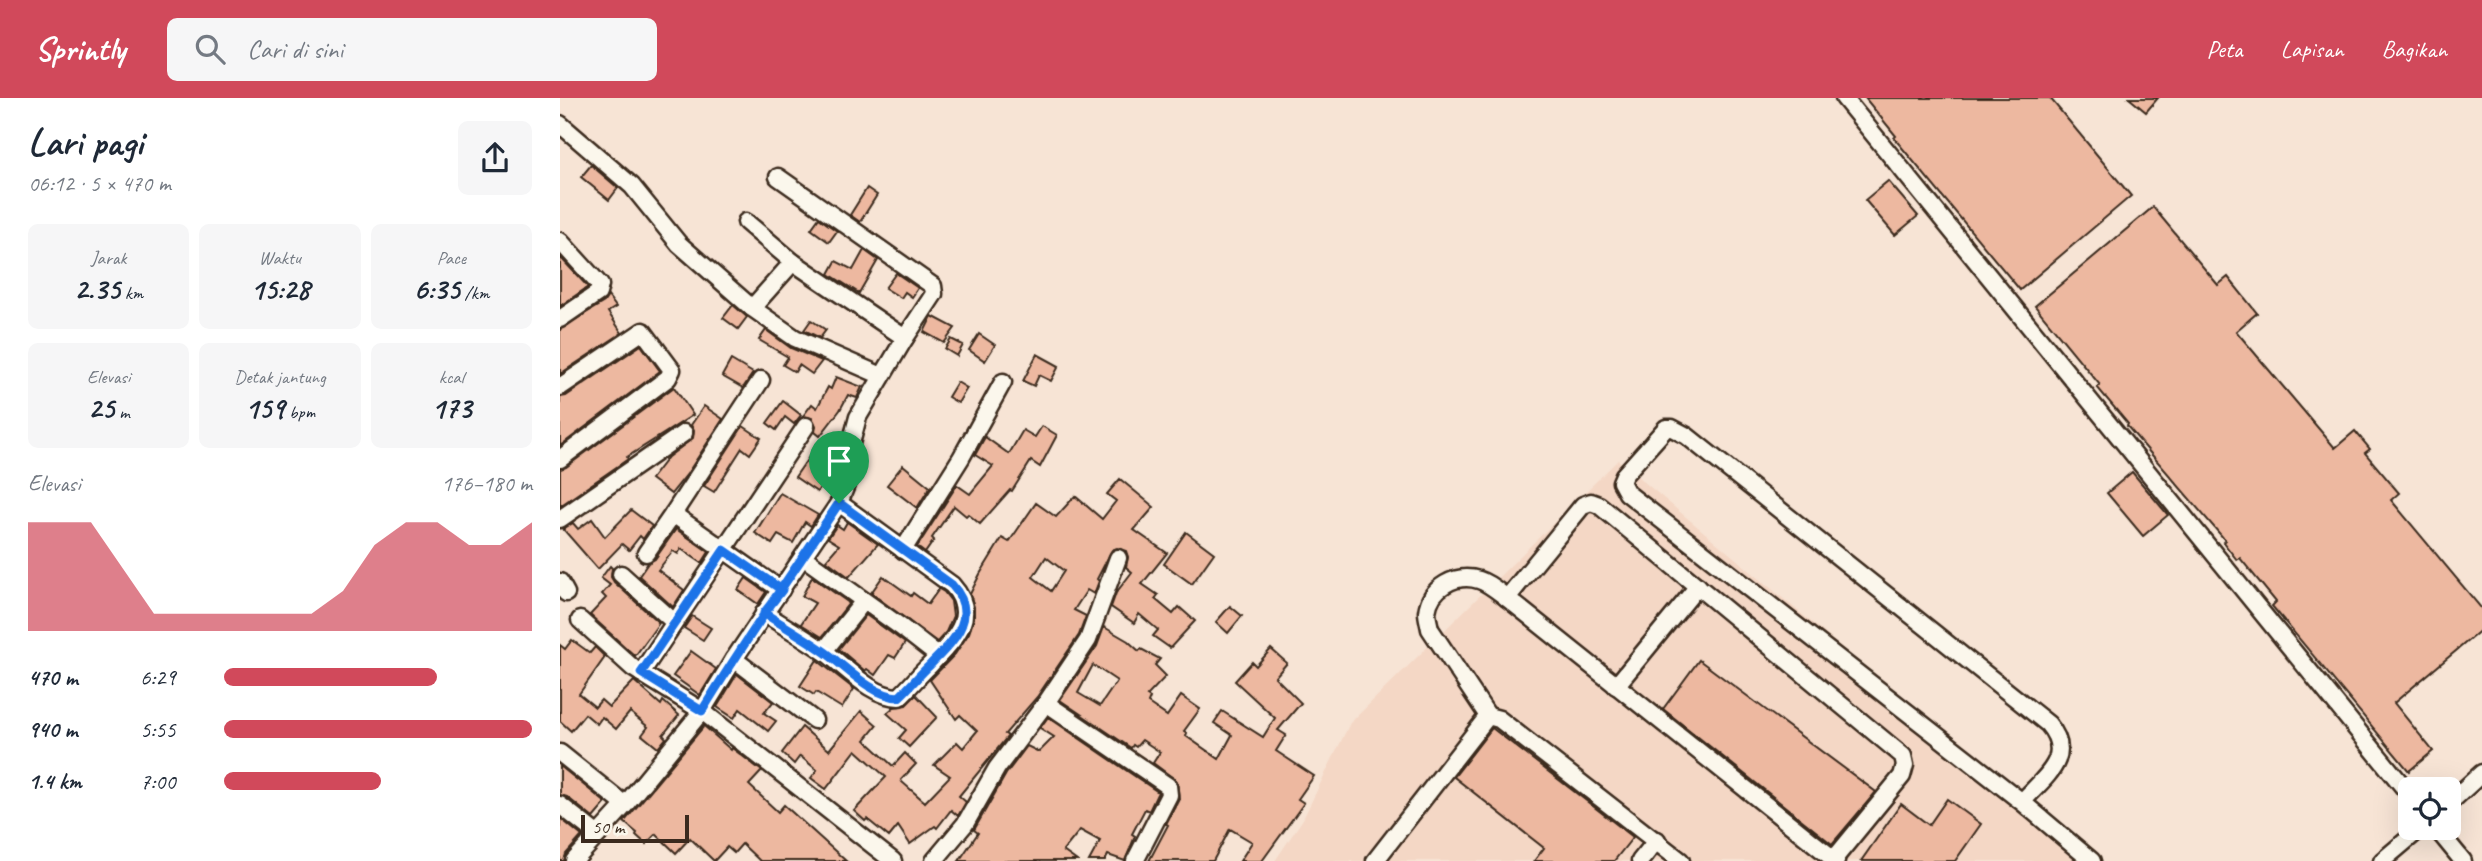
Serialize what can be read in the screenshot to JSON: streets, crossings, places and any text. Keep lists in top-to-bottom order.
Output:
{
  "scale_bar": "50 m",
  "page": {
    "header": "Sprintly",
    "search": "Cari di sini",
    "nav": ["Peta", "Lapisan", "Bagikan"],
    "heading": ["Lari pagi", "06:12 · 5 × 470 m"],
    "stats": [
      ["Jarak", "2.35 km"],
      ["Waktu", "15:28"],
      ["Pace", "6:35 /km"],
      ["Elevasi", "25 m"],
      ["Detak jantung", "159 bpm"],
      ["kcal", "173"]
    ],
    "chart": ["Elevasi", "176–180 m"],
    "list": [
      {
        "name": "470 m",
        "note": "6:29"
      },
      {
        "name": "940 m",
        "note": "5:55"
      },
      {
        "name": "1.4 km",
        "note": "7:00"
      }
    ],
    "scale": "50 m"
  }
}
